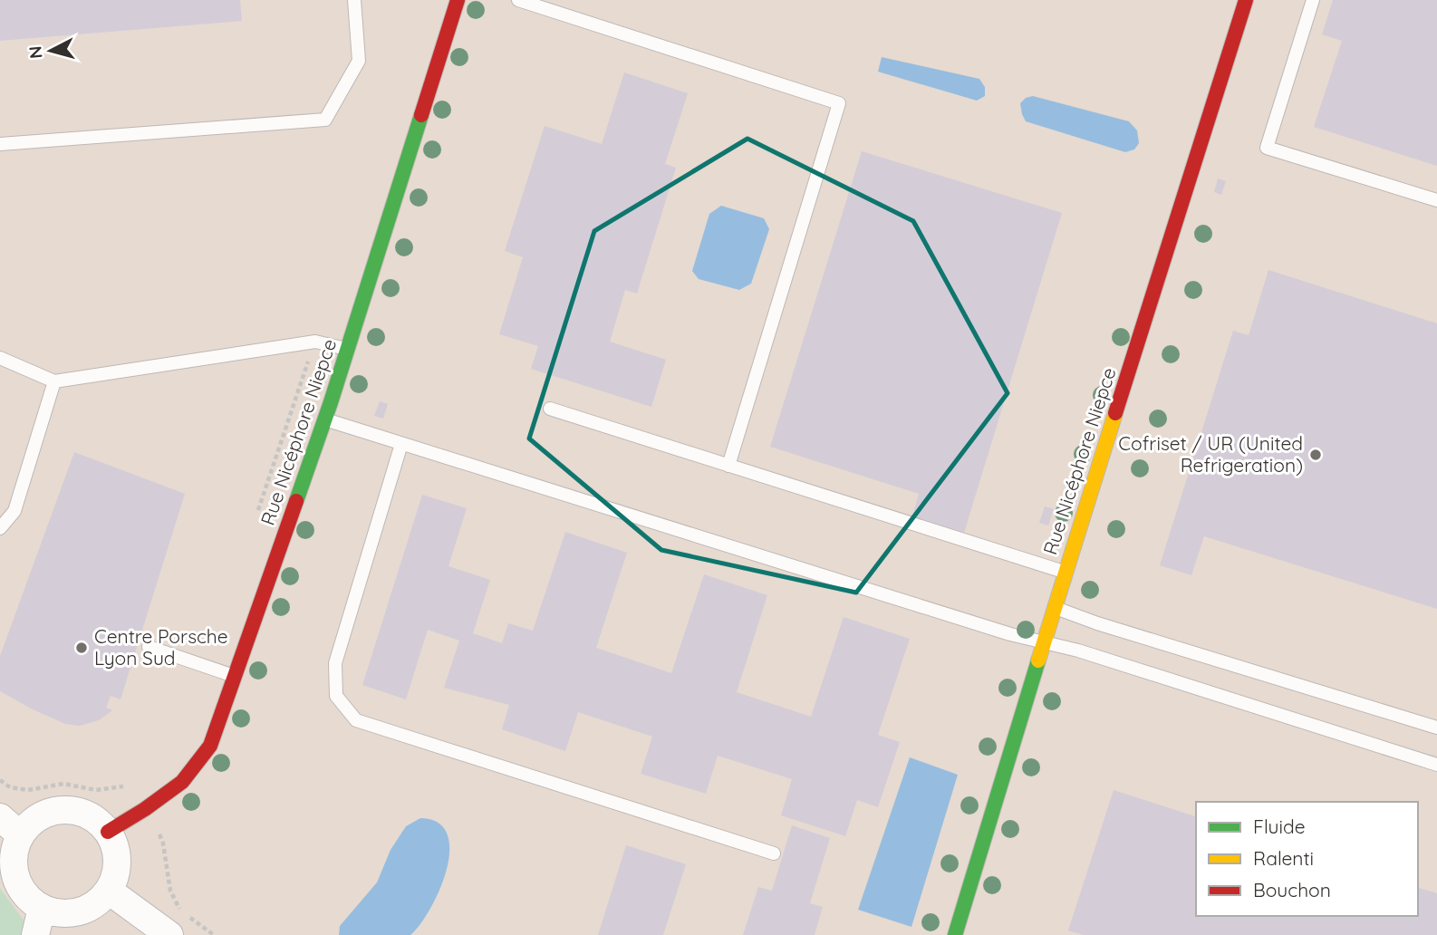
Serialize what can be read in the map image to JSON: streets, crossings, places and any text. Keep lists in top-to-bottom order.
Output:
{
  "streets": {
    "street": ["Rue Nicéphore Niepce"]
  },
  "places": ["Cofriset / UR (United Refrigeration)", "Centre Porsche Lyon Sud"],
  "legend": ["Fluide", "Ralenti", "Bouchon"],
  "north": "left"
}
